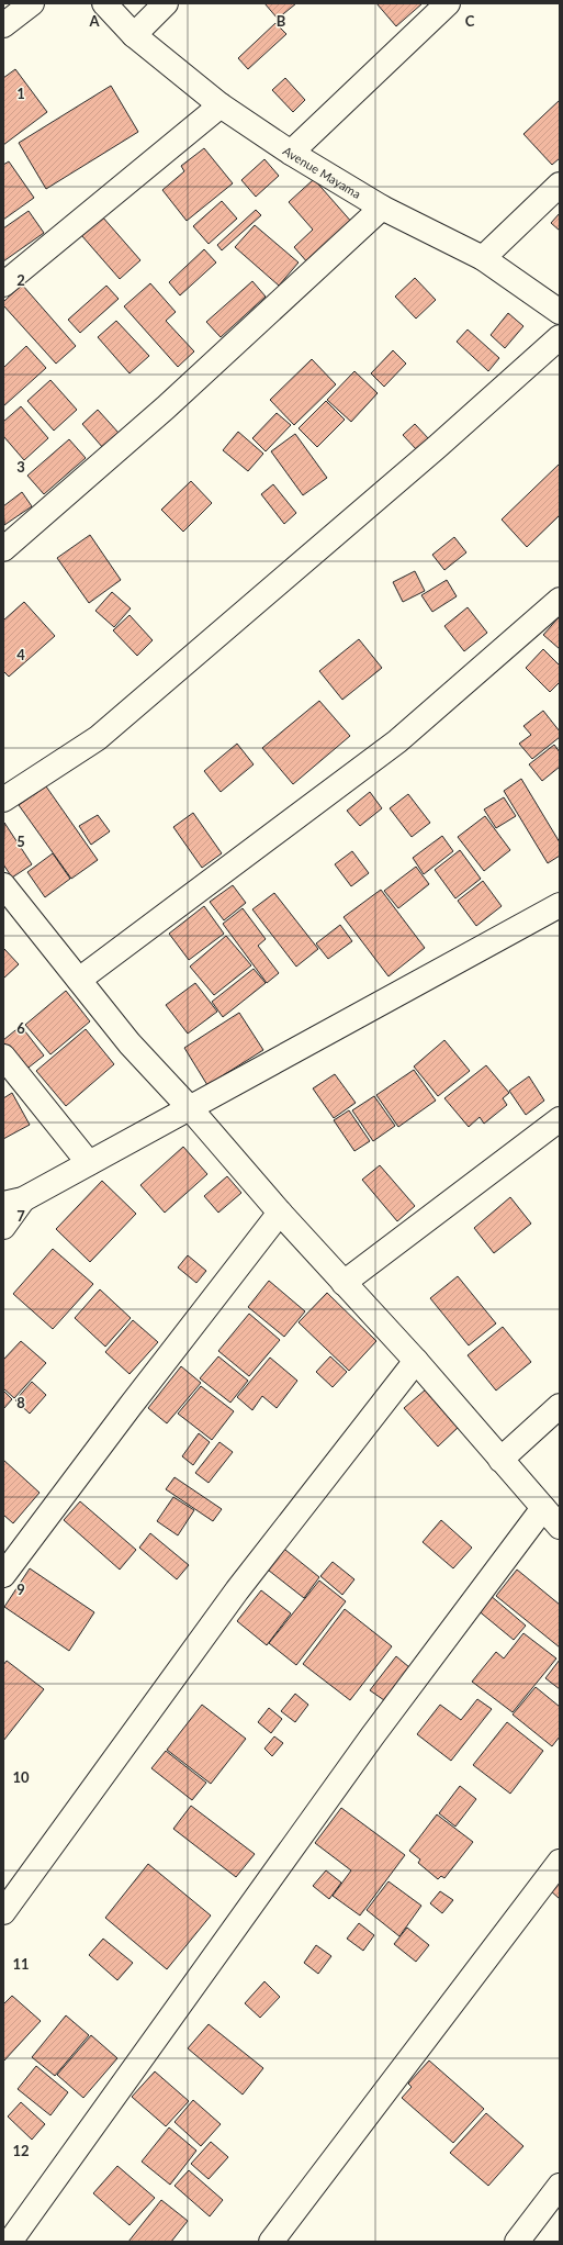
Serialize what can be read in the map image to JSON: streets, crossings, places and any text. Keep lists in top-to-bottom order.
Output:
{
  "streets": {
    "street": ["Avenue Mayama"]
  },
  "grid": {
    "columns": ["A", "B", "C"],
    "rows": [
      "1",
      "2",
      "3",
      "4",
      "5",
      "6",
      "7",
      "8",
      "9",
      "10",
      "11",
      "12"
    ]
  }
}
